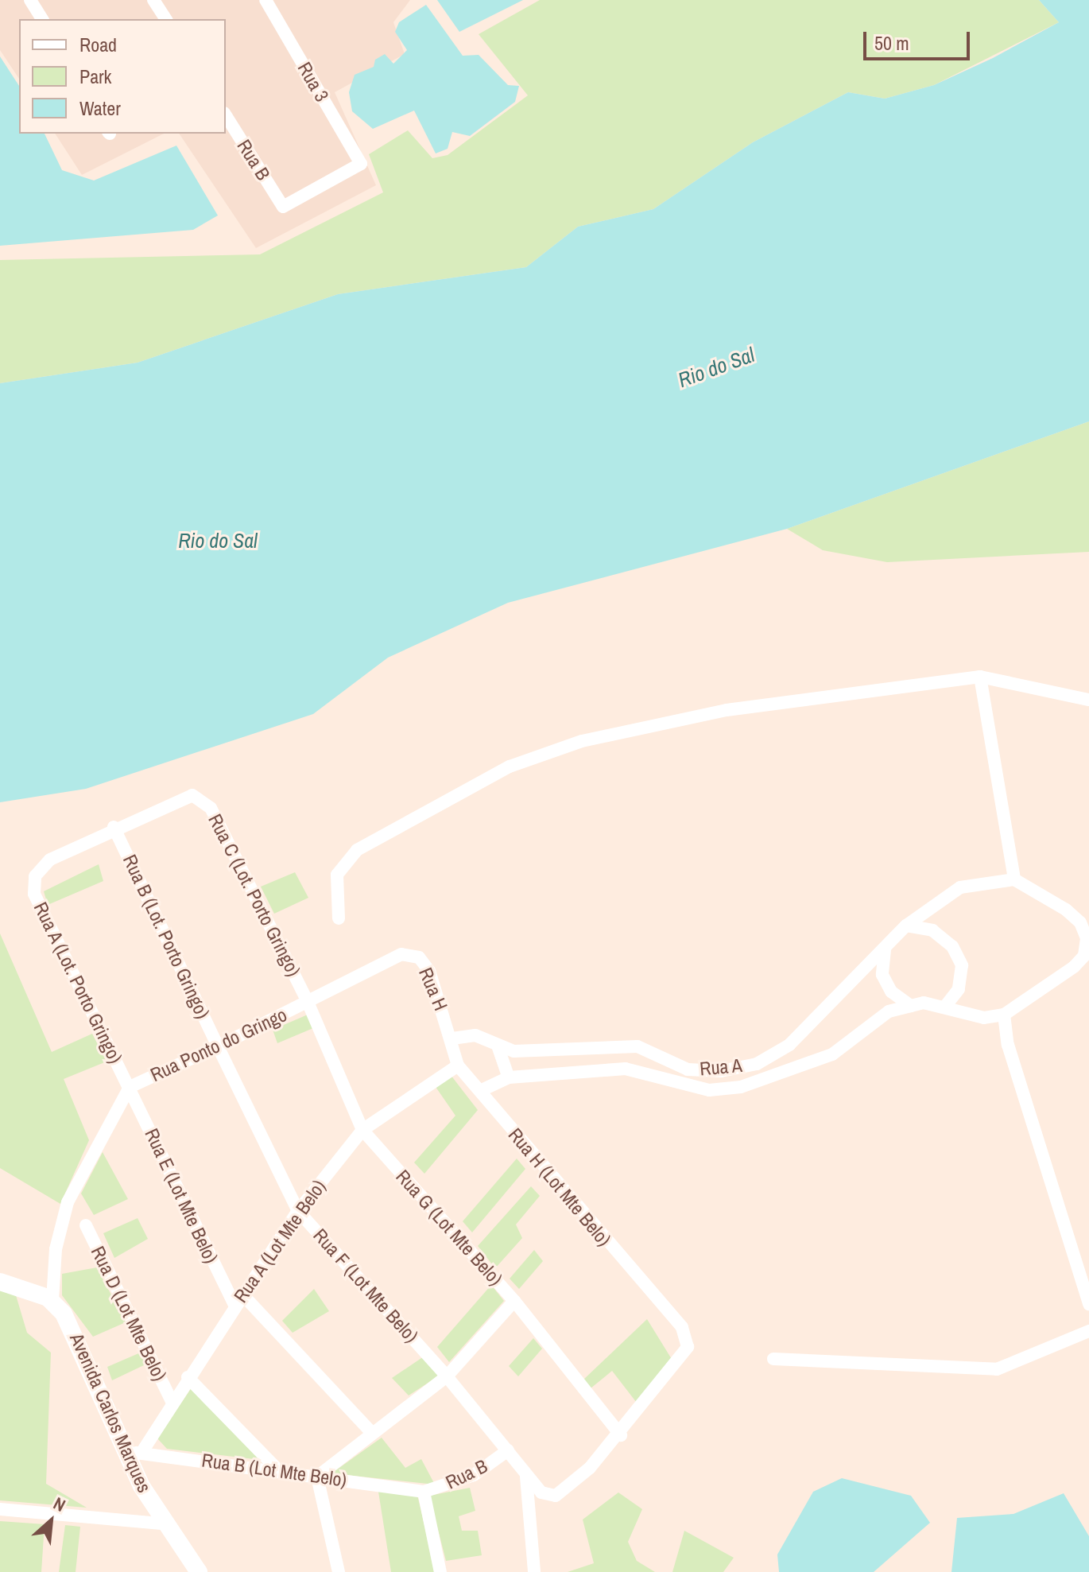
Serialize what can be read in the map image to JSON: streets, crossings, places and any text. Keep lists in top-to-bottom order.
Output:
{
  "streets": {
    "street": [
      "Rua 3",
      "Rua B",
      "Rua C (Lot. Porto Gringo)",
      "Rua B (Lot. Porto Gringo)",
      "Rua A (Lot. Porto Gringo)",
      "Rua H",
      "Rua Ponto do Gringo",
      "Rua A",
      "Rua H (Lot Mte Belo)",
      "Rua E (Lot Mte Belo)",
      "Rua G (Lot Mte Belo)",
      "Rua A (Lot Mte Belo)",
      "Rua F (Lot Mte Belo)",
      "Rua D (Lot Mte Belo)",
      "Avenida Carlos Marques",
      "Rua B (Lot Mte Belo)"
    ]
  },
  "crossings": [
    ["Rua 3", "Rua B"],
    ["Rua B", "Rua F (Lot Mte Belo)"],
    ["Rua B", "Rua B (Lot Mte Belo)"],
    ["Rua C (Lot. Porto Gringo)", "Rua B (Lot. Porto Gringo)"],
    ["Rua C (Lot. Porto Gringo)", "Rua A (Lot. Porto Gringo)"],
    ["Rua C (Lot. Porto Gringo)", "Rua Ponto do Gringo"],
    ["Rua C (Lot. Porto Gringo)", "Rua G (Lot Mte Belo)"],
    ["Rua B (Lot. Porto Gringo)", "Rua A (Lot. Porto Gringo)"],
    ["Rua B (Lot. Porto Gringo)", "Rua Ponto do Gringo"],
    ["Rua B (Lot. Porto Gringo)", "Rua F (Lot Mte Belo)"],
    ["Rua A (Lot. Porto Gringo)", "Rua Ponto do Gringo"],
    ["Rua A (Lot. Porto Gringo)", "Rua E (Lot Mte Belo)"],
    ["Rua H", "Rua Ponto do Gringo"],
    ["Rua H", "Rua A"],
    ["Rua H", "Rua H (Lot Mte Belo)"],
    ["Rua Ponto do Gringo", "Rua E (Lot Mte Belo)"],
    ["Rua Ponto do Gringo", "Rua G (Lot Mte Belo)"],
    ["Rua Ponto do Gringo", "Rua F (Lot Mte Belo)"],
    ["Rua A", "Rua H (Lot Mte Belo)"],
    ["Rua H (Lot Mte Belo)", "Rua G (Lot Mte Belo)"],
    ["Rua H (Lot Mte Belo)", "Rua A (Lot Mte Belo)"],
    ["Rua H (Lot Mte Belo)", "Rua F (Lot Mte Belo)"],
    ["Rua E (Lot Mte Belo)", "Rua A (Lot Mte Belo)"],
    ["Rua G (Lot Mte Belo)", "Rua A (Lot Mte Belo)"],
    ["Rua G (Lot Mte Belo)", "Rua F (Lot Mte Belo)"],
    ["Rua A (Lot Mte Belo)", "Rua F (Lot Mte Belo)"],
    ["Rua A (Lot Mte Belo)", "Rua D (Lot Mte Belo)"],
    ["Rua A (Lot Mte Belo)", "Avenida Carlos Marques"],
    ["Rua A (Lot Mte Belo)", "Rua B (Lot Mte Belo)"],
    ["Avenida Carlos Marques", "Rua B (Lot Mte Belo)"]
  ],
  "water": ["Rio do Sal"],
  "legend": ["Road", "Park", "Water"],
  "scale_bar": "50 m",
  "north": "top right"
}
